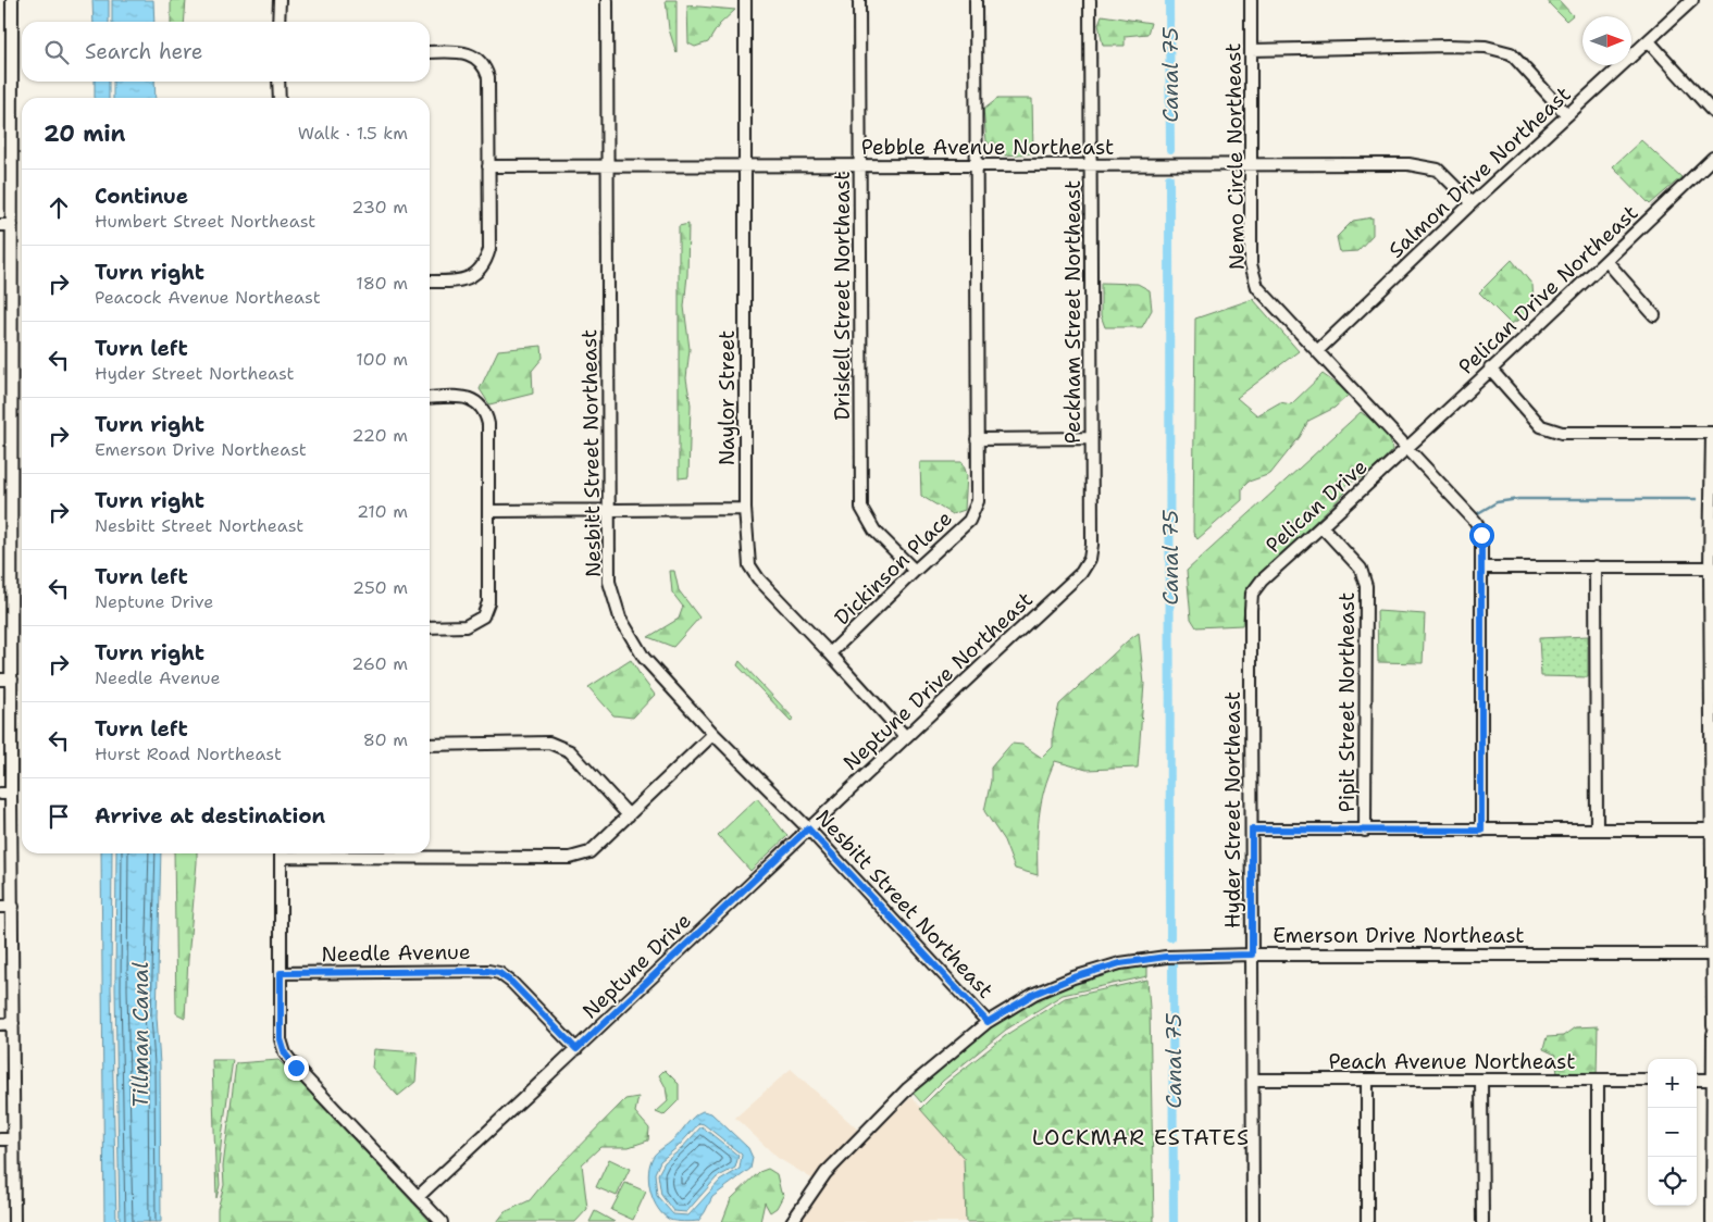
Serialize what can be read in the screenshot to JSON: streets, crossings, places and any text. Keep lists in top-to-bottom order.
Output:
{
  "streets": {
    "street": [
      "Pebble Avenue Northeast",
      "Nemo Circle Northeast",
      "Salmon Drive Northeast",
      "Pelican Drive Northeast",
      "Driskell Street Northeast",
      "Peckham Street Northeast",
      "Naylor Street",
      "Nesbitt Street Northeast",
      "Pelican Drive",
      "Dickinson Place",
      "Neptune Drive Northeast",
      "Pipit Street Northeast",
      "Hyder Street Northeast",
      "Emerson Drive Northeast",
      "Needle Avenue",
      "Neptune Drive",
      "Peach Avenue Northeast"
    ]
  },
  "crossings": [
    ["Pebble Avenue Northeast", "Nemo Circle Northeast"],
    ["Pebble Avenue Northeast", "Salmon Drive Northeast"],
    ["Pebble Avenue Northeast", "Driskell Street Northeast"],
    ["Pebble Avenue Northeast", "Peckham Street Northeast"],
    ["Pebble Avenue Northeast", "Naylor Street"],
    ["Pebble Avenue Northeast", "Nesbitt Street Northeast"],
    ["Pebble Avenue Northeast", "Dickinson Place"],
    ["Nemo Circle Northeast", "Salmon Drive Northeast"],
    ["Nemo Circle Northeast", "Pelican Drive Northeast"],
    ["Nemo Circle Northeast", "Pelican Drive"],
    ["Pelican Drive Northeast", "Pelican Drive"],
    ["Driskell Street Northeast", "Dickinson Place"],
    ["Peckham Street Northeast", "Neptune Drive Northeast"],
    ["Naylor Street", "Dickinson Place"],
    ["Naylor Street", "Neptune Drive Northeast"],
    ["Nesbitt Street Northeast", "Neptune Drive Northeast"],
    ["Nesbitt Street Northeast", "Emerson Drive Northeast"],
    ["Nesbitt Street Northeast", "Neptune Drive"],
    ["Pelican Drive", "Pipit Street Northeast"],
    ["Pelican Drive", "Hyder Street Northeast"],
    ["Neptune Drive Northeast", "Neptune Drive"],
    ["Hyder Street Northeast", "Emerson Drive Northeast"],
    ["Hyder Street Northeast", "Peach Avenue Northeast"],
    ["Needle Avenue", "Neptune Drive"]
  ],
  "districts": ["LOCKMAR ESTATES"],
  "water": ["Canal 75", "Tillman Canal"],
  "north": "right",
  "page": {
    "search": "Search here",
    "heading": ["20 min", "Walk · 1.5 km"],
    "list": [
      ["Continue", "Humbert Street Northeast", "230 m"],
      ["Turn right", "Peacock Avenue Northeast", "180 m"],
      ["Turn left", "Hyder Street Northeast", "100 m"],
      ["Turn right", "Emerson Drive Northeast", "220 m"],
      ["Turn right", "Nesbitt Street Northeast", "210 m"],
      ["Turn left", "Neptune Drive", "250 m"],
      ["Turn right", "Needle Avenue", "260 m"],
      ["Turn left", "Hurst Road Northeast", "80 m"],
      "Arrive at destination"
    ],
    "map_buttons": ["+", "−"]
  }
}
